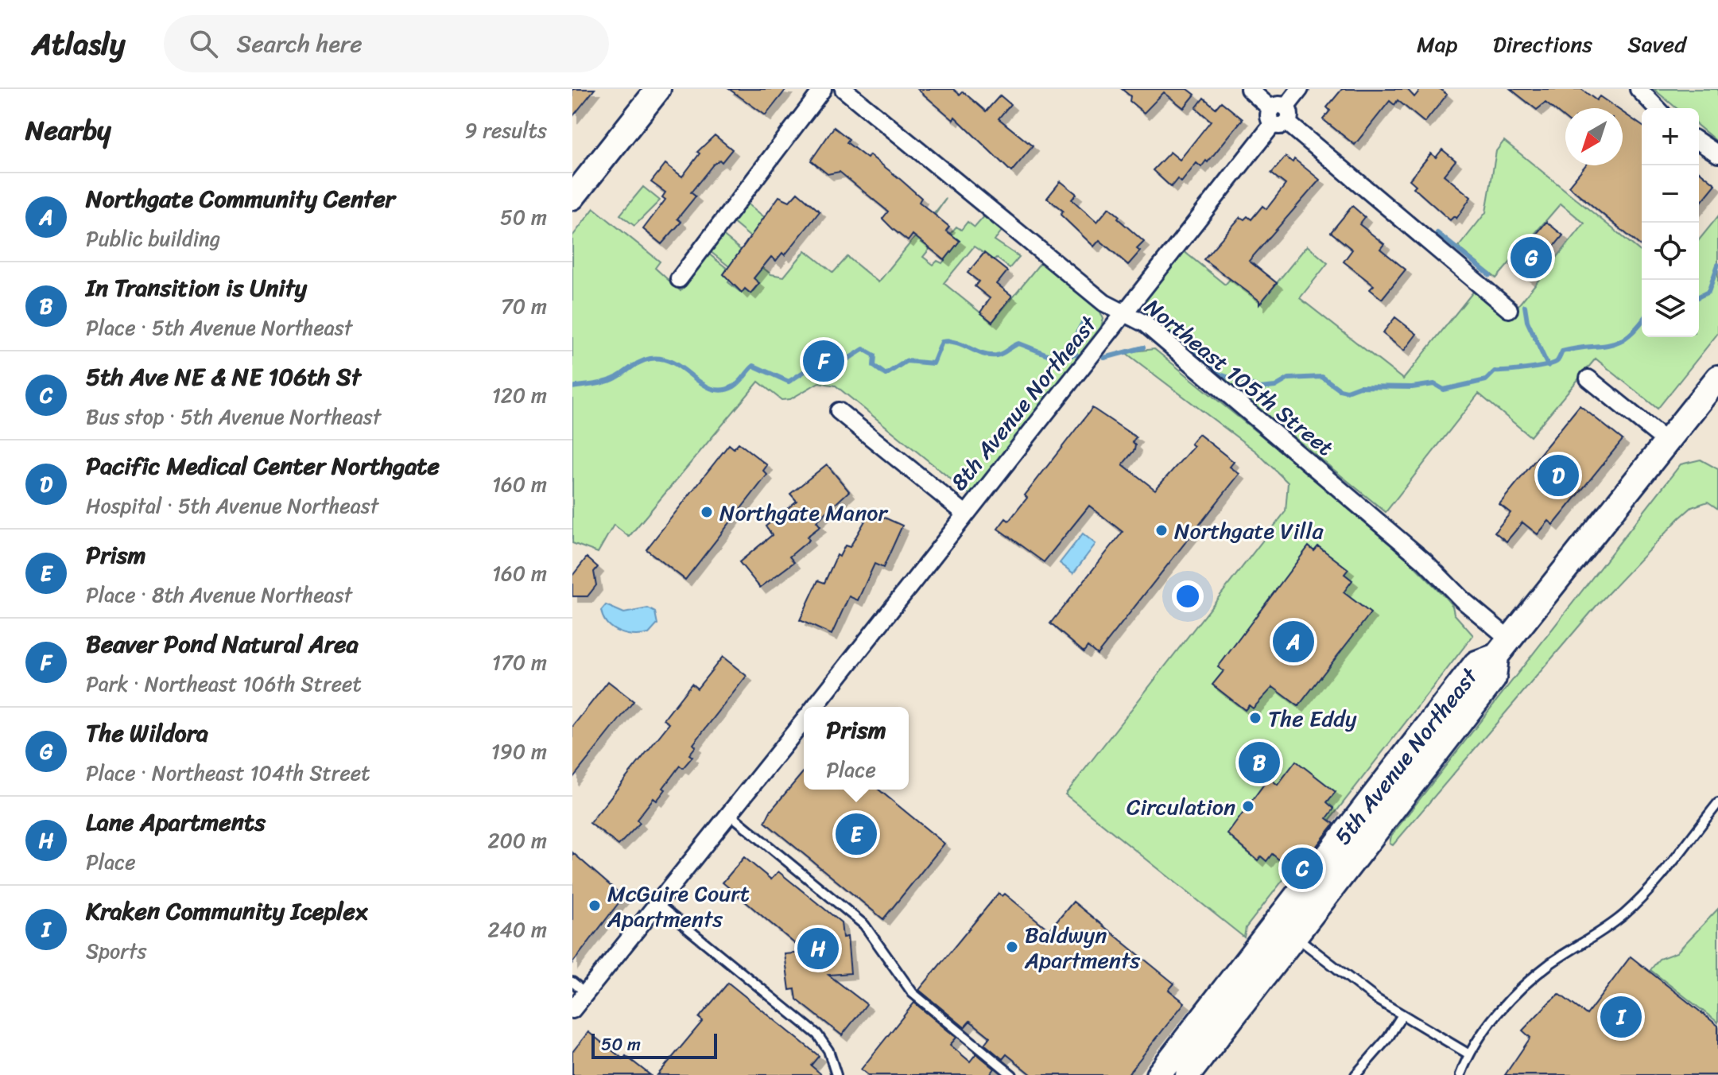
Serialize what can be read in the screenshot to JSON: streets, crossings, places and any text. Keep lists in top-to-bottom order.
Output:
{
  "streets": {
    "main road": ["5th Avenue Northeast"],
    "street": ["Northeast 105th Street", "8th Avenue Northeast"]
  },
  "crossings": [
    ["Northeast 105th Street", "8th Avenue Northeast"],
    ["Northeast 105th Street", "5th Avenue Northeast"]
  ],
  "places": [
    "Northgate Manor",
    "Northgate Villa",
    "The Eddy",
    "Circulation",
    "McGuire Court Apartments",
    "Baldwyn Apartments"
  ],
  "scale_bar": "50 m",
  "north": "bottom left",
  "page": {
    "header": "Atlasly",
    "search": "Search here",
    "nav": ["Map", "Directions", "Saved"],
    "heading": ["Nearby", "9 results"],
    "map_buttons": ["+", "−"],
    "list": [
      {
        "mark": "A",
        "name": "Northgate Community Center",
        "note": "Public building",
        "value": "50 m"
      },
      {
        "mark": "B",
        "name": "In Transition is Unity",
        "note": "Place · 5th Avenue Northeast",
        "value": "70 m"
      },
      {
        "mark": "C",
        "name": "5th Ave NE & NE 106th St",
        "note": "Bus stop · 5th Avenue Northeast",
        "value": "120 m"
      },
      {
        "mark": "D",
        "name": "Pacific Medical Center Northgate",
        "note": "Hospital · 5th Avenue Northeast",
        "value": "160 m"
      },
      {
        "mark": "E",
        "name": "Prism",
        "note": "Place · 8th Avenue Northeast",
        "value": "160 m"
      },
      {
        "mark": "F",
        "name": "Beaver Pond Natural Area",
        "note": "Park · Northeast 106th Street",
        "value": "170 m"
      },
      {
        "mark": "G",
        "name": "The Wildora",
        "note": "Place · Northeast 104th Street",
        "value": "190 m"
      },
      {
        "mark": "H",
        "name": "Lane Apartments",
        "note": "Place",
        "value": "200 m"
      },
      {
        "mark": "I",
        "name": "Kraken Community Iceplex",
        "note": "Sports",
        "value": "240 m"
      }
    ],
    "pins": [
      "G",
      "F",
      "D",
      "A",
      "B",
      "E",
      "C",
      "H",
      "I"
    ],
    "popup": ["Prism", "Place"],
    "scale": "50 m"
  }
}
